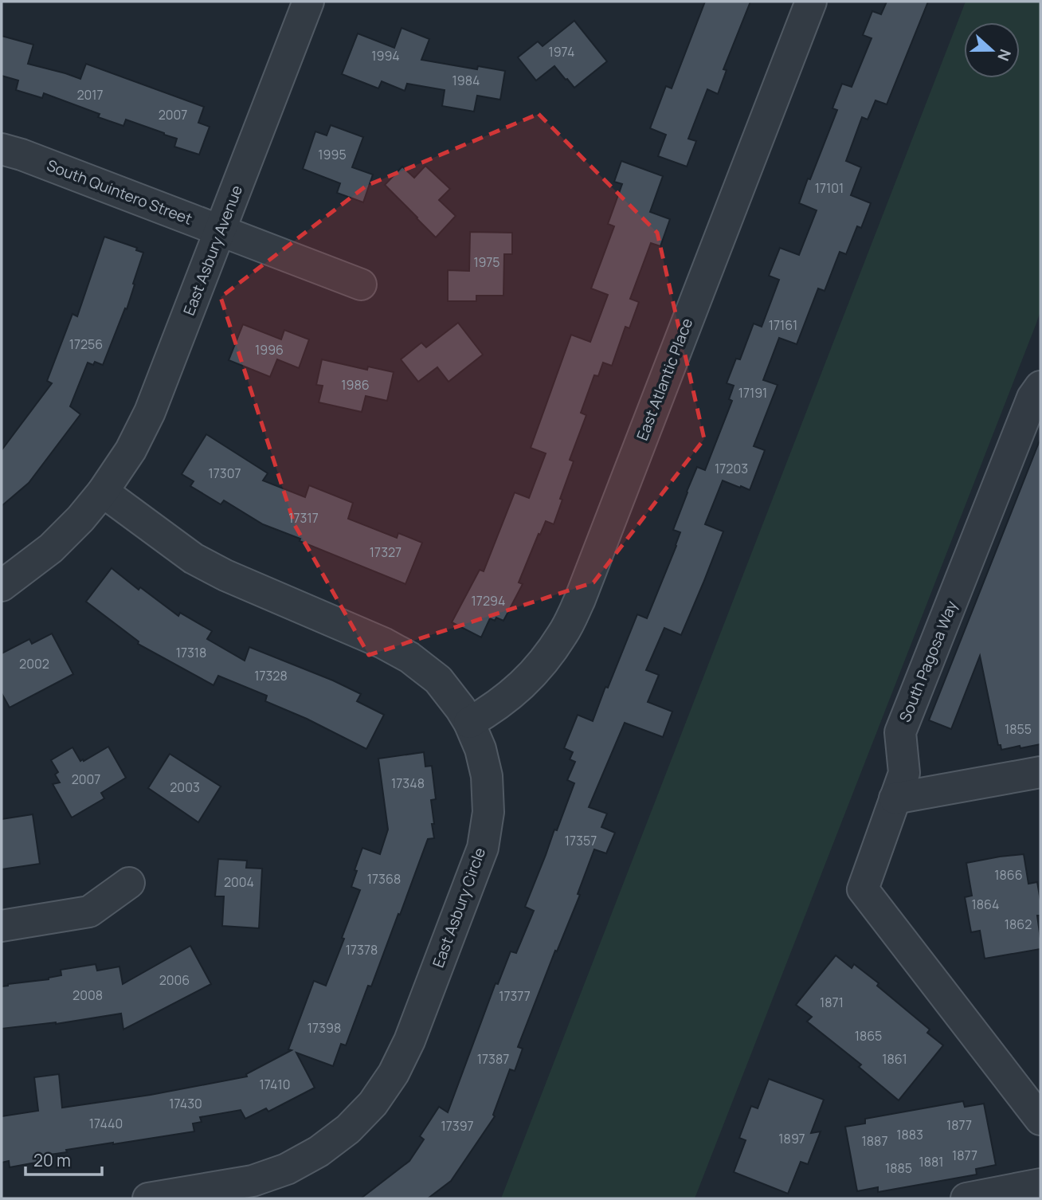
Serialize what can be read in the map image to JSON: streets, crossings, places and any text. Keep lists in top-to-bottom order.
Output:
{
  "streets": {
    "street": [
      "South Quintero Street",
      "East Asbury Avenue",
      "East Atlantic Place",
      "South Pagosa Way",
      "East Asbury Circle"
    ]
  },
  "crossings": [
    ["South Quintero Street", "East Asbury Avenue"],
    ["East Asbury Avenue", "East Asbury Circle"],
    ["East Atlantic Place", "East Asbury Circle"]
  ],
  "house_numbers": [
    "1974",
    "1994",
    "1984",
    "2017",
    "2007",
    "1995",
    "17101",
    "1975",
    "17161",
    "17256",
    "1996",
    "1986",
    "17191",
    "17203",
    "17307",
    "17317",
    "17327",
    "17294",
    "17318",
    "2002",
    "17328",
    "1855",
    "2007",
    "17348",
    "2003",
    "17357",
    "1866",
    "17368",
    "2004",
    "1864",
    "1862",
    "17378",
    "2006",
    "2008",
    "17377",
    "1871",
    "17398",
    "1865",
    "17387",
    "1861",
    "17410",
    "17430",
    "17440",
    "1877",
    "17397",
    "1883",
    "1897",
    "1887",
    "1877",
    "1881",
    "1885"
  ],
  "scale_bar": "20 m",
  "north": "right"
}
